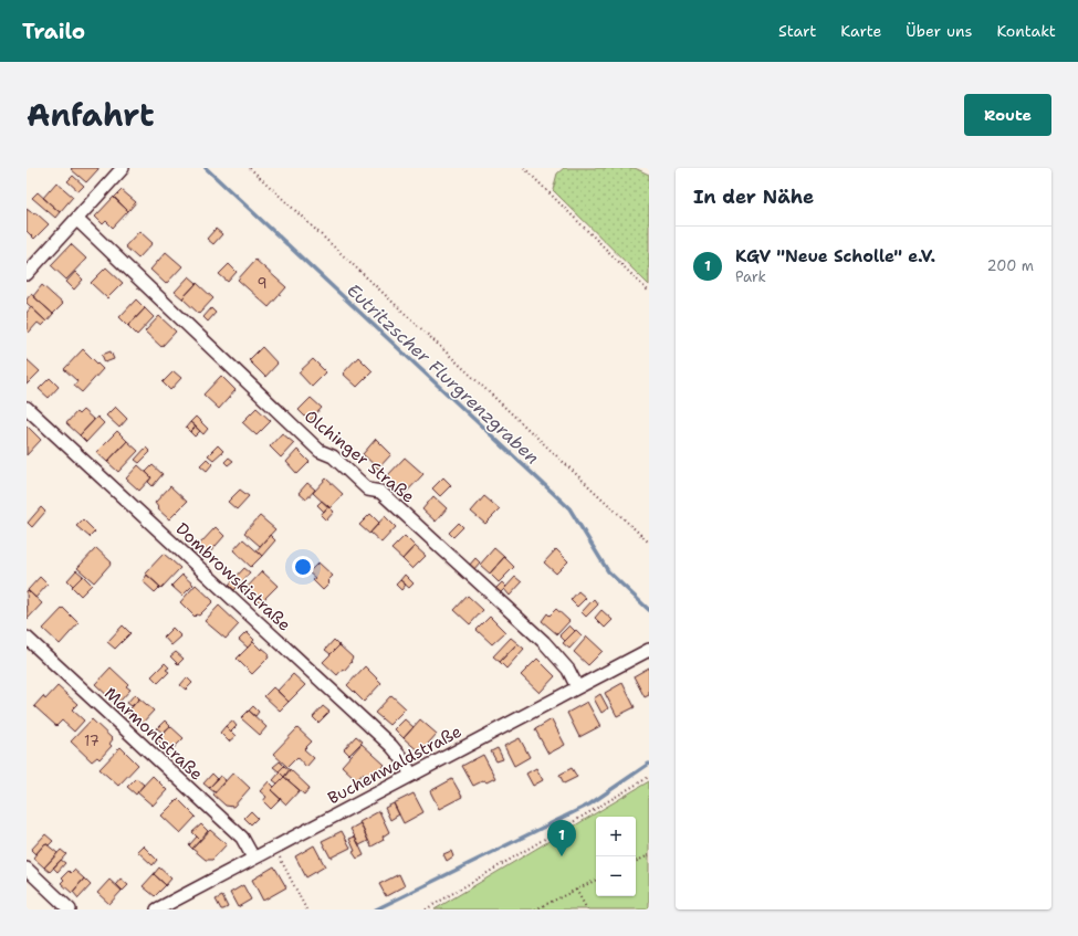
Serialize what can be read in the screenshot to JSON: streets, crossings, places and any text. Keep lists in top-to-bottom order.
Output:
{
  "streets": {
    "street": [
      "Olchinger Straße",
      "Dombrowskistraße",
      "Marmontstraße",
      "Buchenwaldstraße"
    ]
  },
  "crossings": [
    ["Olchinger Straße", "Buchenwaldstraße"],
    ["Dombrowskistraße", "Buchenwaldstraße"],
    ["Marmontstraße", "Buchenwaldstraße"]
  ],
  "water": ["Eutritzscher Flurgrenzgraben"],
  "house_numbers": ["9", "17"],
  "page": {
    "header": "Trailo",
    "nav": [
      "Start",
      "Karte",
      "Über uns",
      "Kontakt"
    ],
    "title": "Anfahrt",
    "buttons": "Route",
    "heading": "In der Nähe",
    "list": [
      {
        "mark": "1",
        "name": "KGV \"Neue Scholle\" e.V.",
        "note": "Park",
        "value": "200 m"
      }
    ],
    "map_buttons": ["+", "−"],
    "pins": "1"
  }
}
